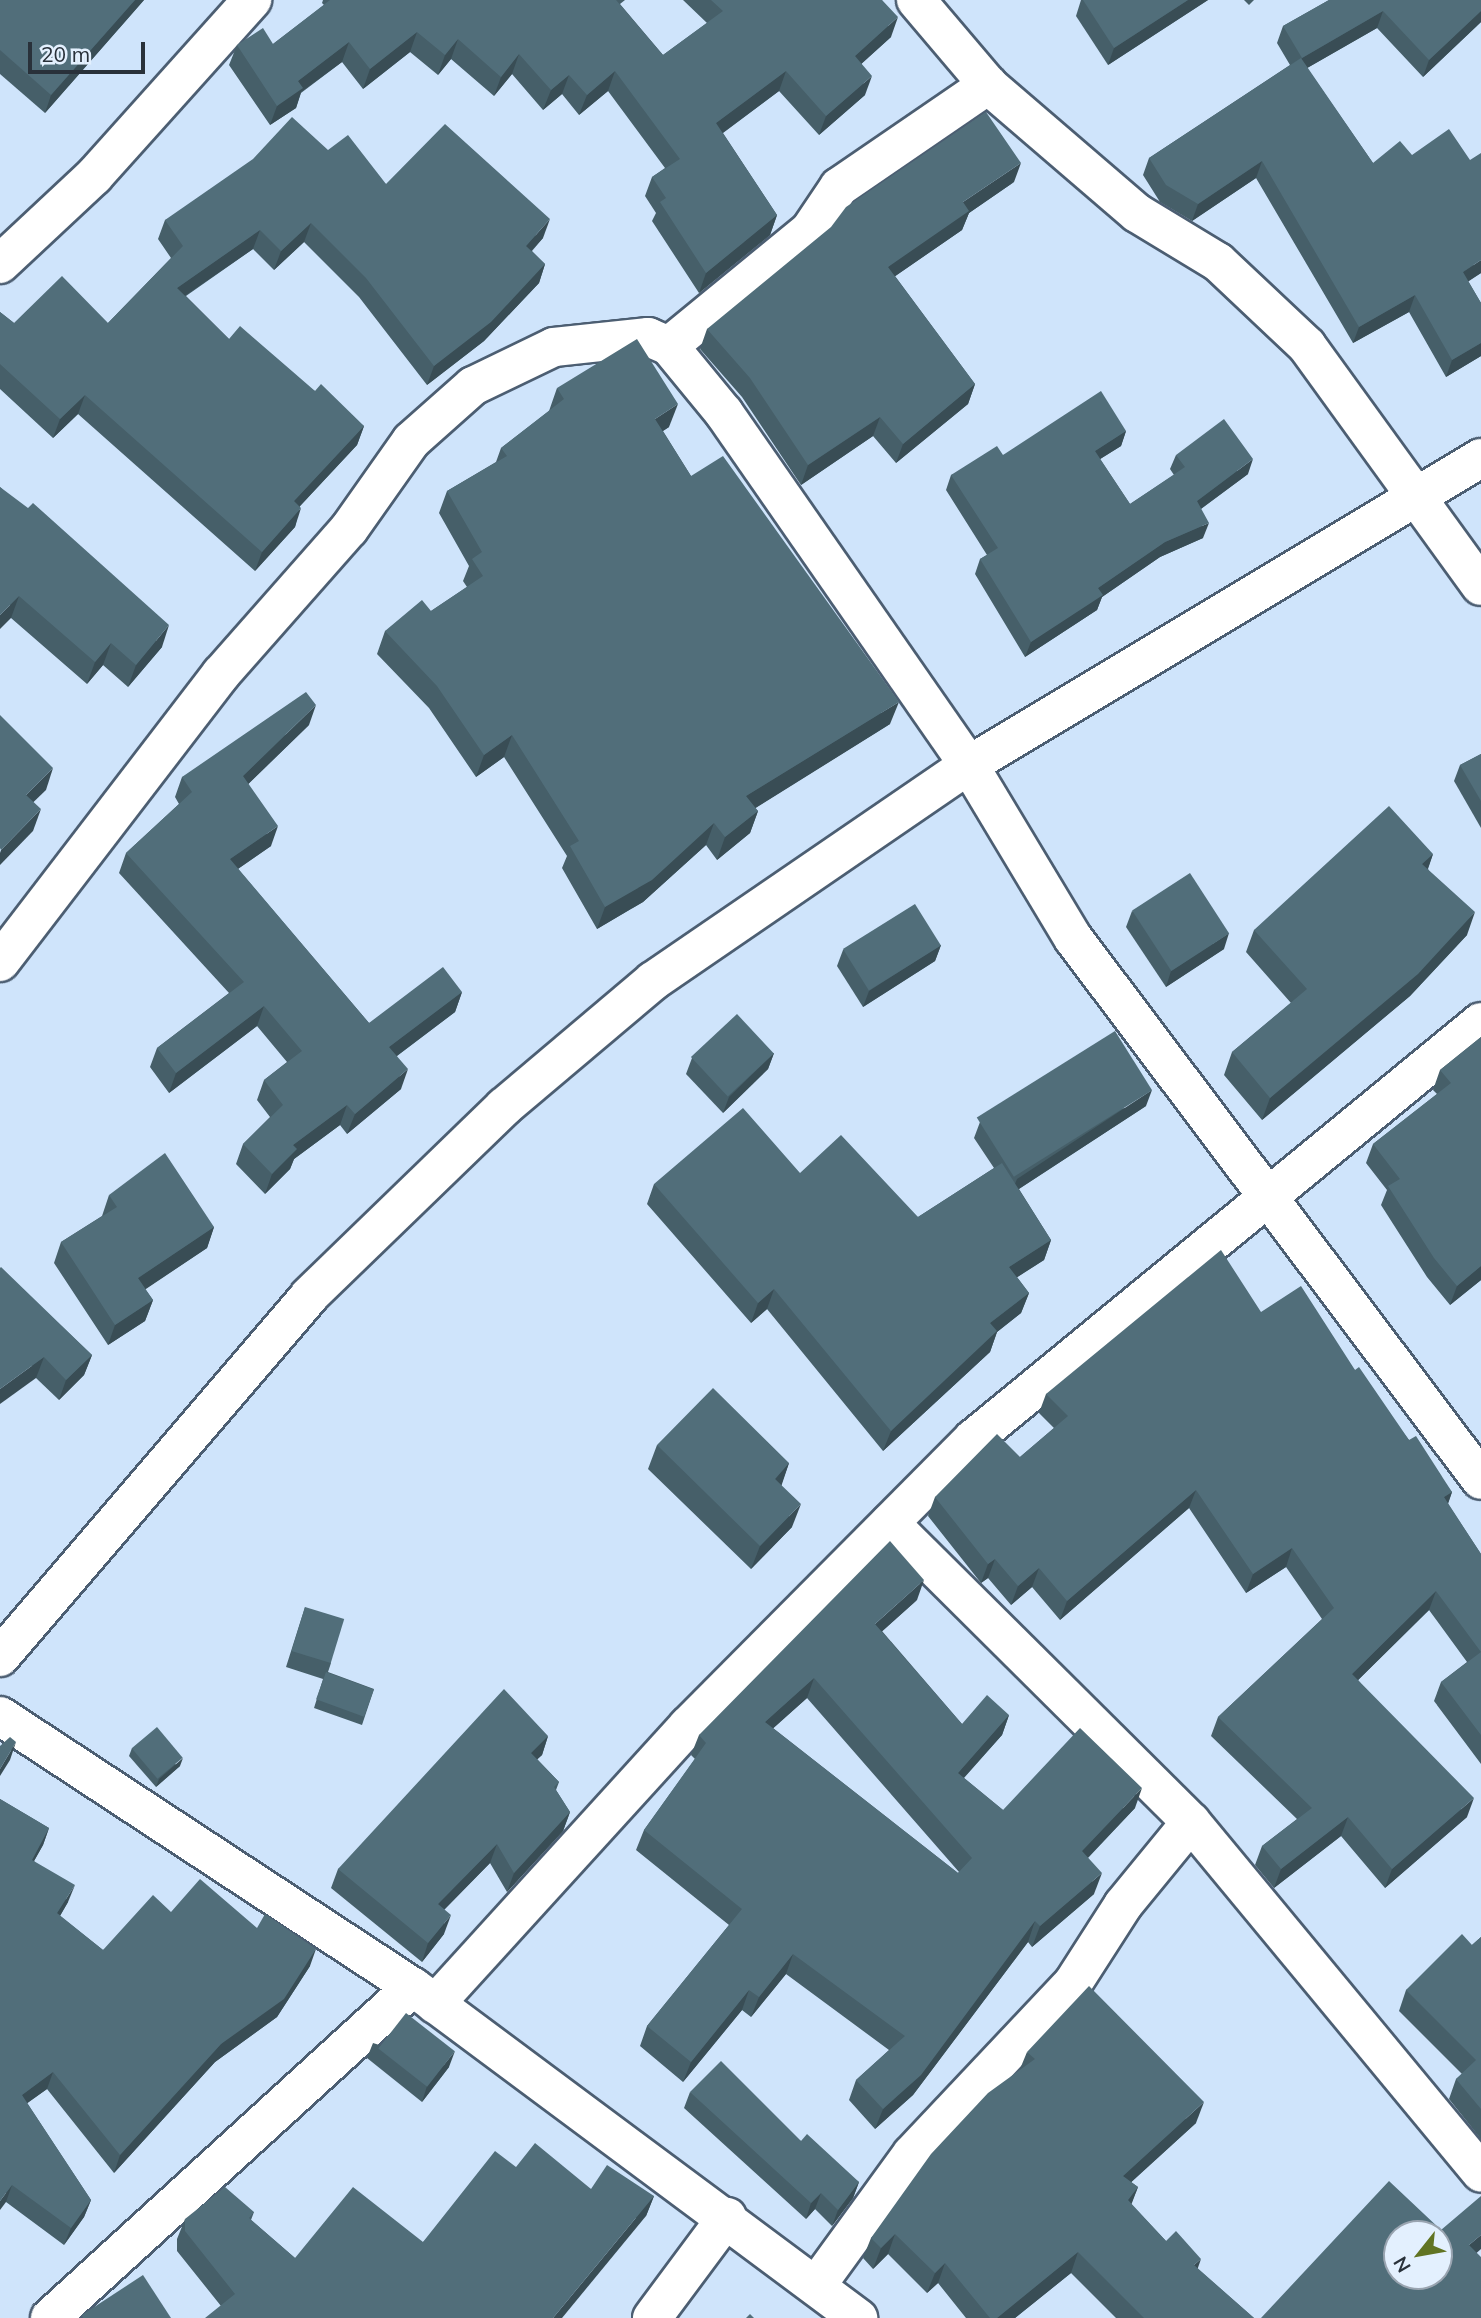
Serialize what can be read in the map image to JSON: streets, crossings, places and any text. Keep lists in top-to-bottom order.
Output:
{
  "scale_bar": "20 m",
  "north": "bottom left"
}
